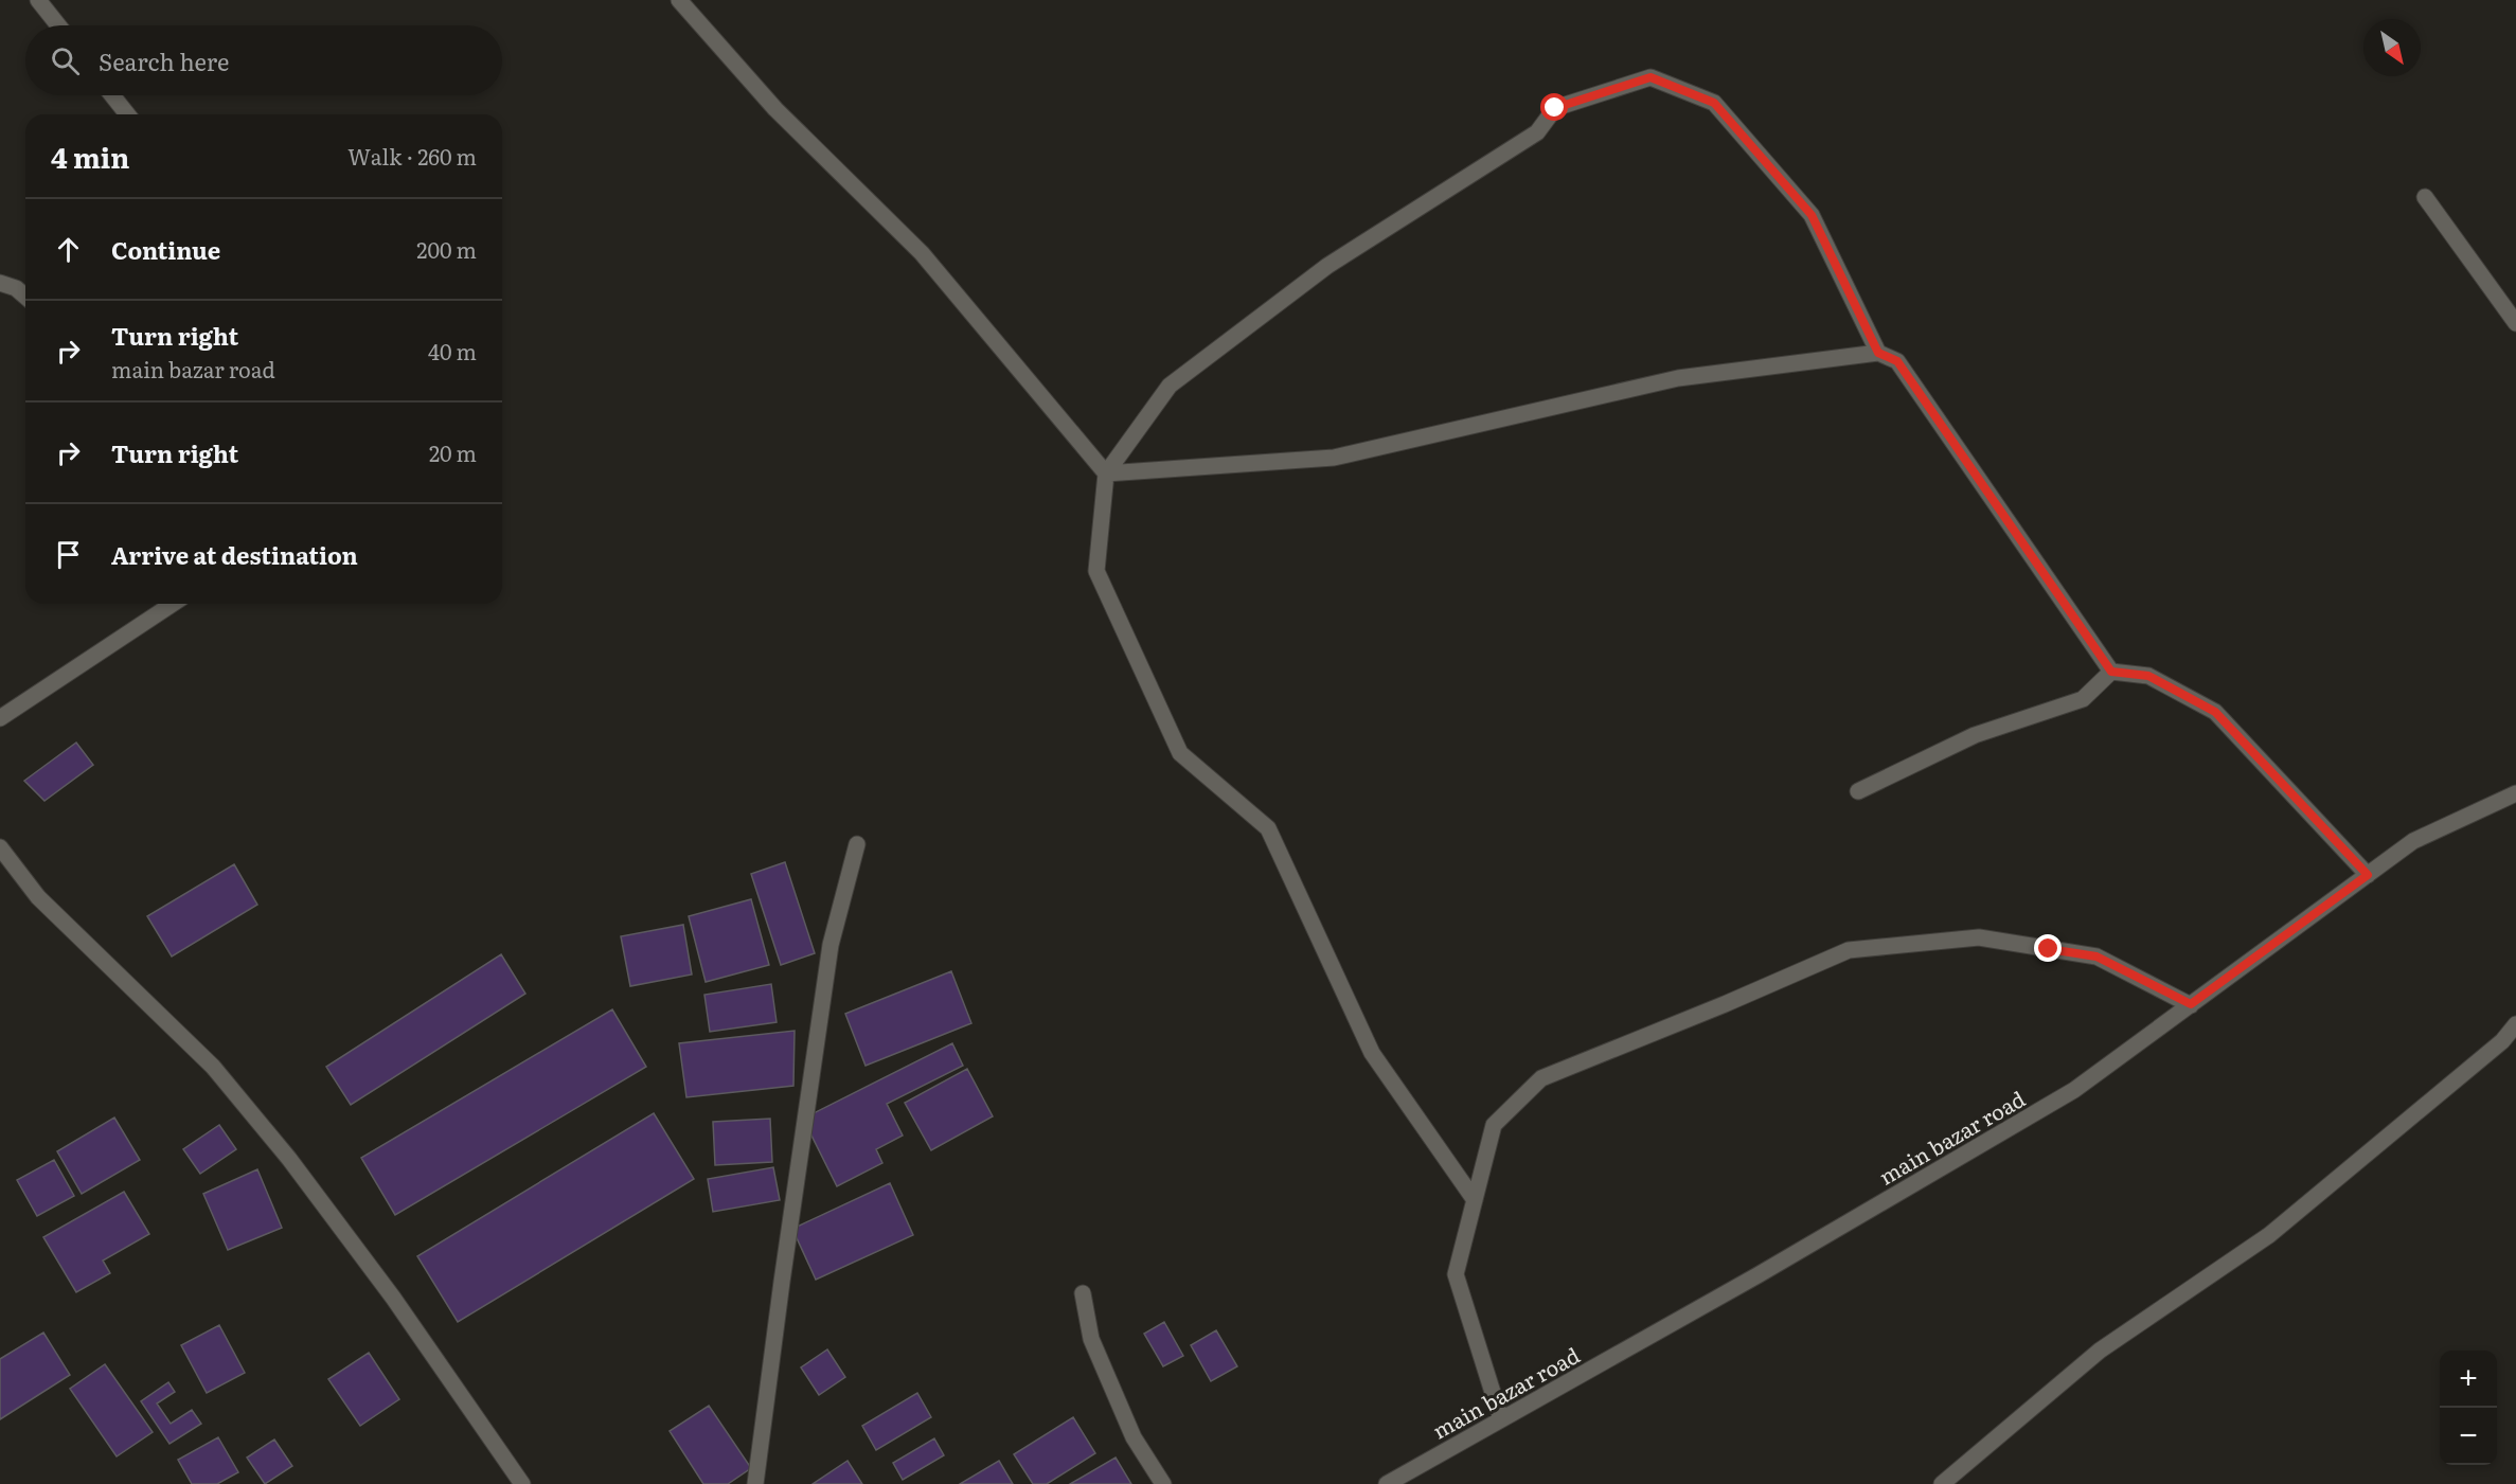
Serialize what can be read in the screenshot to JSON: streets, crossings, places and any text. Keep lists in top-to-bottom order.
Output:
{
  "streets": {
    "street": ["main bazar road"]
  },
  "north": "bottom right",
  "page": {
    "search": "Search here",
    "heading": ["4 min", "Walk · 260 m"],
    "list": [
      ["Continue", "200 m"],
      ["Turn right", "main bazar road", "40 m"],
      ["Turn right", "20 m"],
      "Arrive at destination"
    ],
    "map_buttons": ["+", "−"]
  }
}
